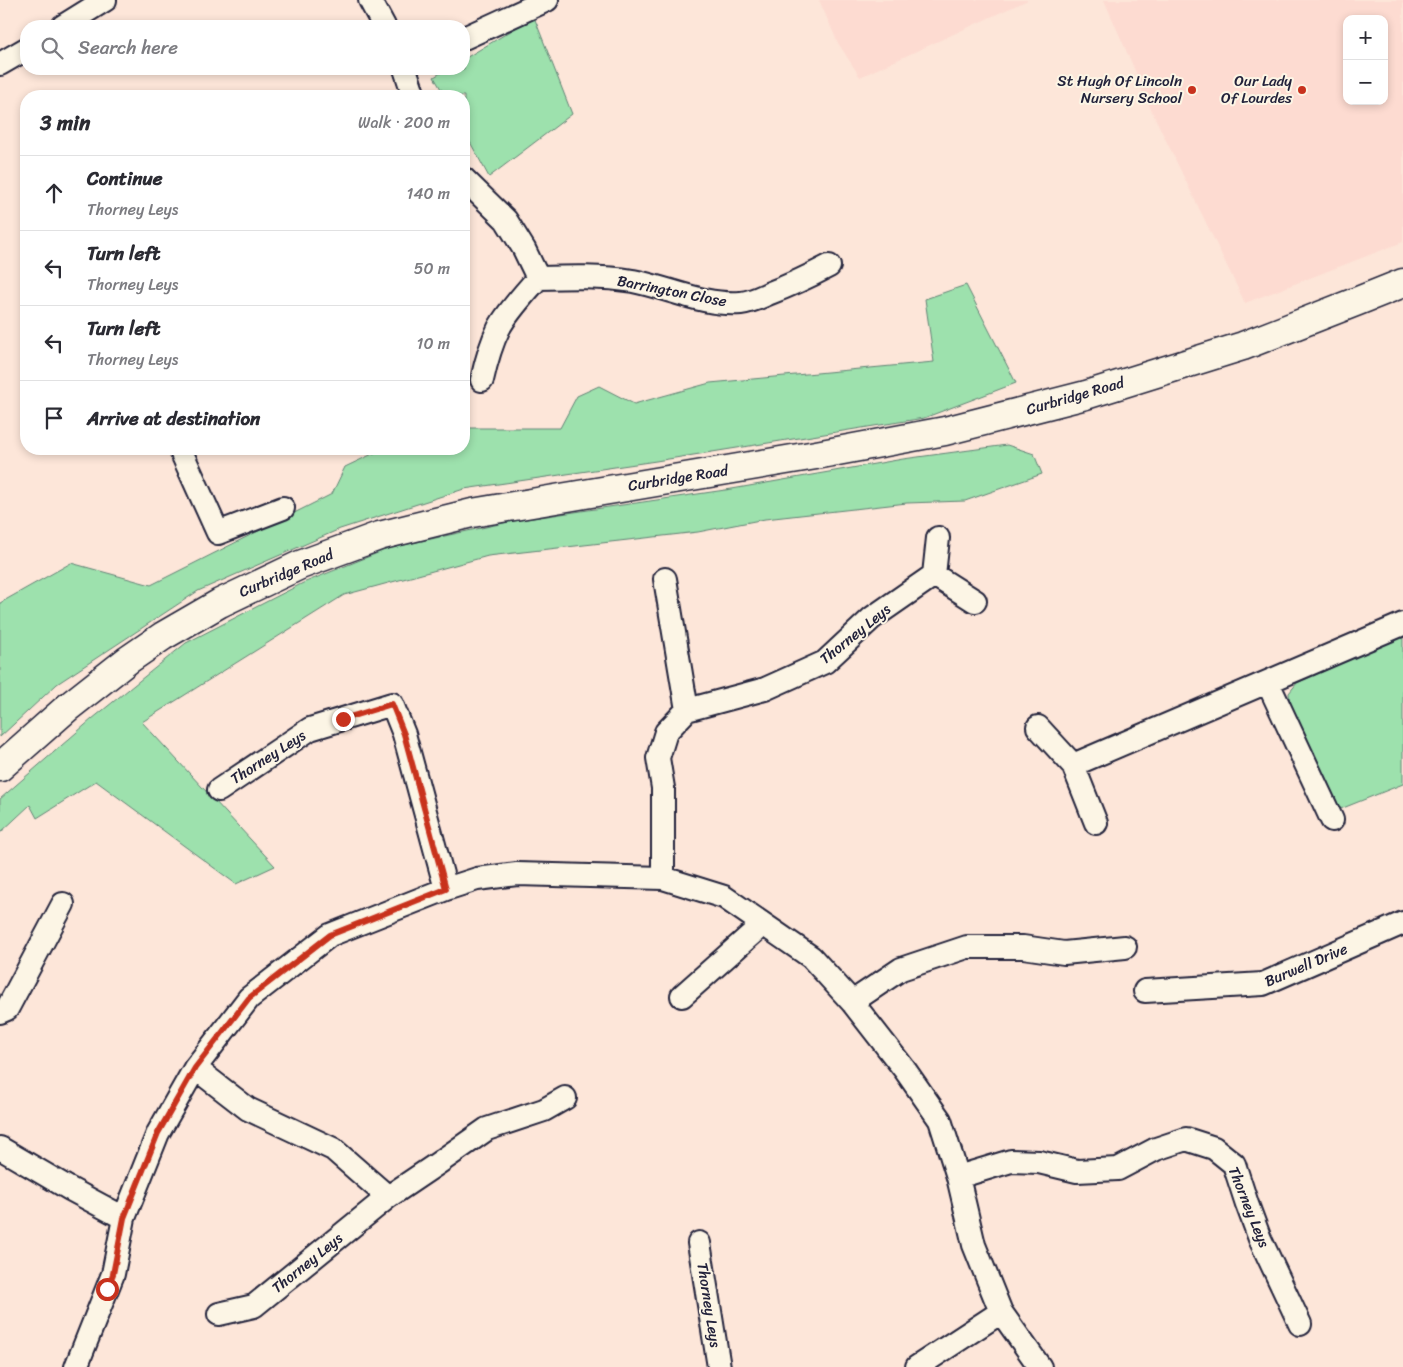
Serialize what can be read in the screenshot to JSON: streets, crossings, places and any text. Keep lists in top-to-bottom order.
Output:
{
  "streets": {
    "main road": ["Curbridge Road"],
    "street": ["Barrington Close", "Thorney Leys", "Burwell Drive"]
  },
  "places": ["St Hugh Of Lincoln Nursery School", "Our Lady Of Lourdes"],
  "page": {
    "map_buttons": ["+", "−"],
    "search": "Search here",
    "heading": ["3 min", "Walk · 200 m"],
    "list": [
      ["Continue", "Thorney Leys", "140 m"],
      ["Turn left", "Thorney Leys", "50 m"],
      ["Turn left", "Thorney Leys", "10 m"],
      "Arrive at destination"
    ]
  }
}
